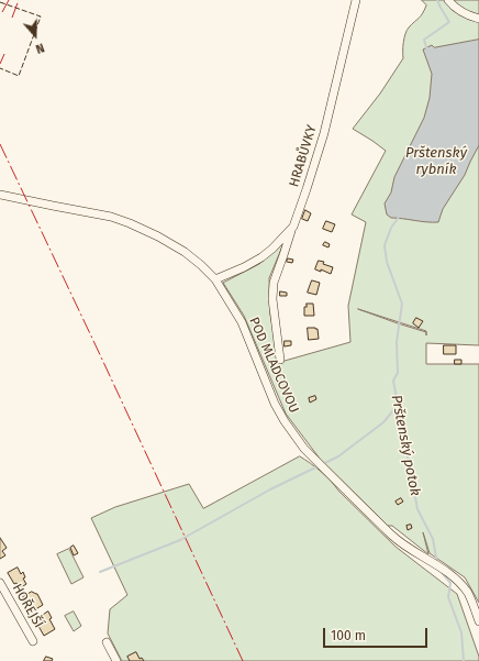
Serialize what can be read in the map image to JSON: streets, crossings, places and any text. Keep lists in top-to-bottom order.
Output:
{
  "streets": {
    "street": ["HRABŮVKY", "POD MLADCOVOU", "HOŘEJŠÍ"]
  },
  "crossings": [
    ["HRABŮVKY", "POD MLADCOVOU"]
  ],
  "water": ["Prštenský rybník", "Prštenský potok"],
  "scale_bar": "100 m",
  "north": "bottom"
}
